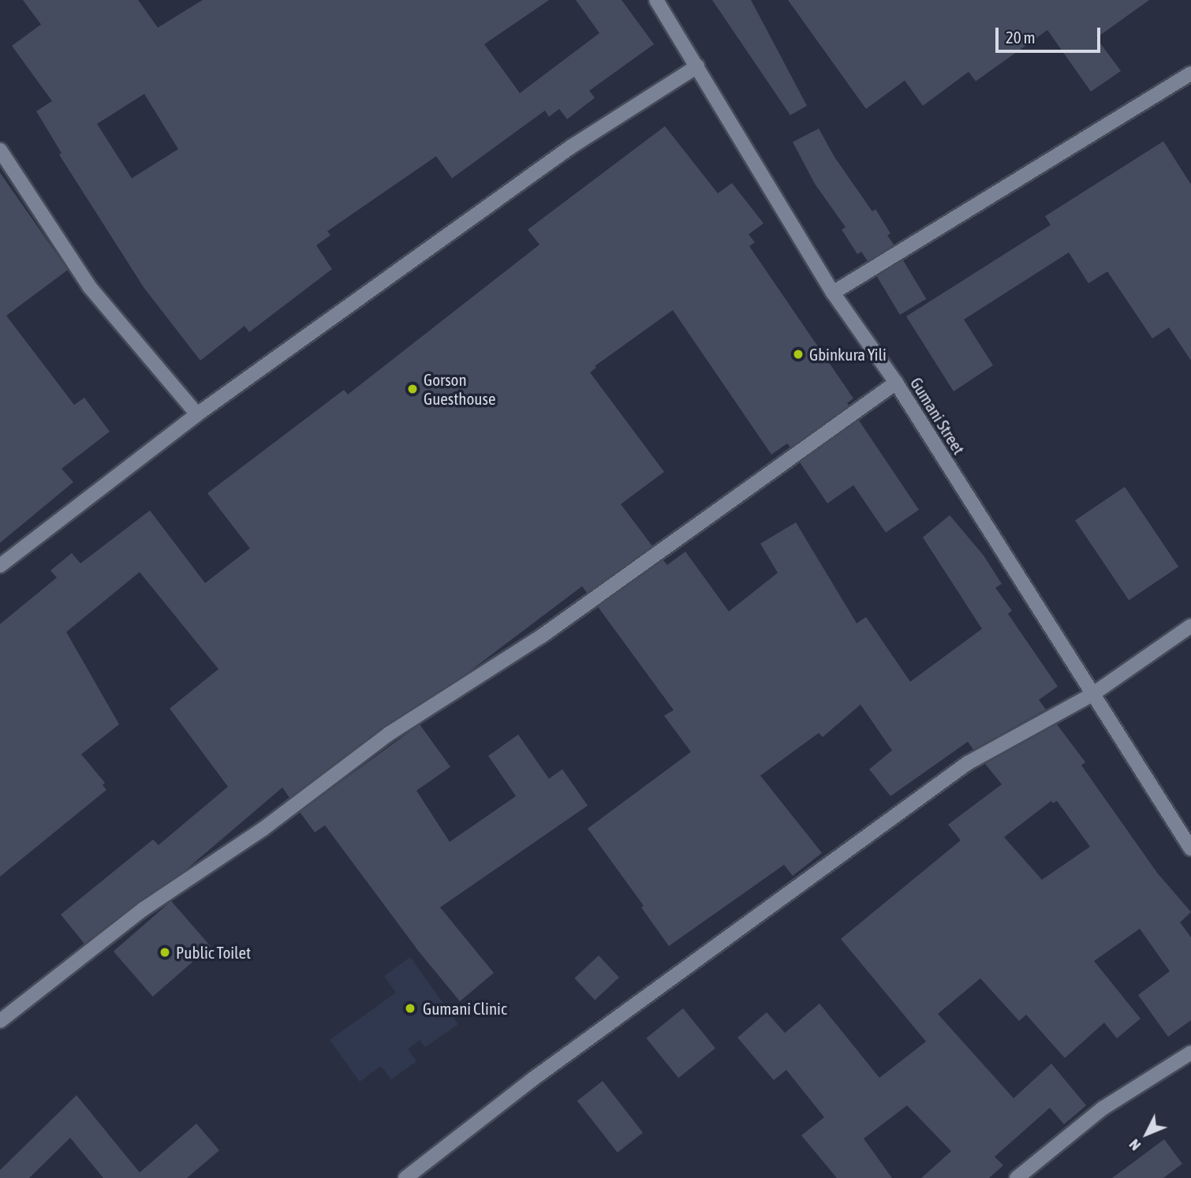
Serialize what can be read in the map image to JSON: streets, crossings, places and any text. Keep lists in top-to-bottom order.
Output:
{
  "streets": {
    "street": ["Gumani Street"]
  },
  "places": [
    "Gbinkura Yili",
    "Gorson Guesthouse",
    "Public Toilet",
    "Gumani Clinic"
  ],
  "scale_bar": "20 m",
  "north": "bottom left"
}
